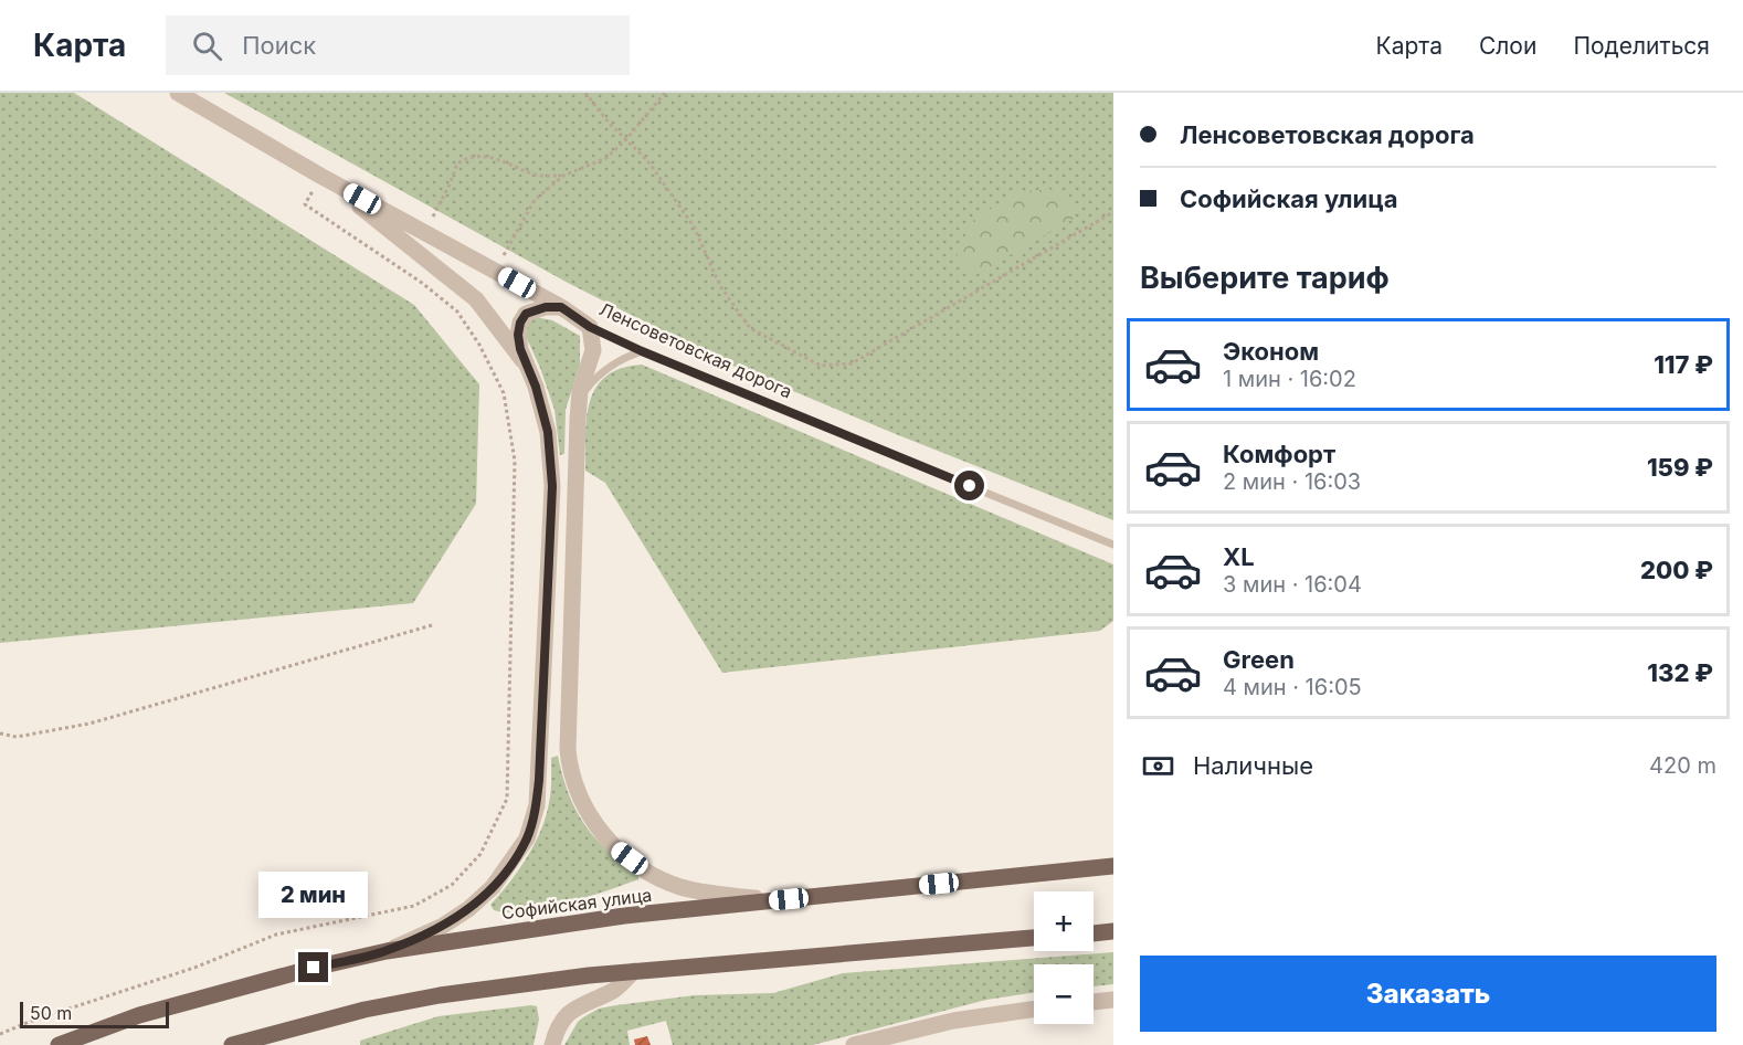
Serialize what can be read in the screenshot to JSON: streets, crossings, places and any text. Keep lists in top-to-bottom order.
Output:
{
  "streets": {
    "main road": ["Софийская улица"],
    "street": ["Ленсоветовская дорога"]
  },
  "scale_bar": "50 m",
  "page": {
    "header": "Карта",
    "search": "Поиск",
    "nav": ["Карта", "Слои", "Поделиться"],
    "banner": ["Ленсоветовская дорога", "Софийская улица"],
    "heading": "Выберите тариф",
    "list": [
      {
        "name": "Эконом",
        "note": "1 мин · 16:02",
        "value": "117 ₽"
      },
      {
        "name": "Комфорт",
        "note": "2 мин · 16:03",
        "value": "159 ₽"
      },
      {
        "name": "XL",
        "note": "3 мин · 16:04",
        "value": "200 ₽"
      },
      {
        "name": "Green",
        "note": "4 мин · 16:05",
        "value": "132 ₽"
      }
    ],
    "pay": ["Наличные", "420 m"],
    "bubble": "2 мин",
    "map_buttons": ["+", "−"],
    "buttons": "Заказать",
    "scale": "50 m"
  }
}
